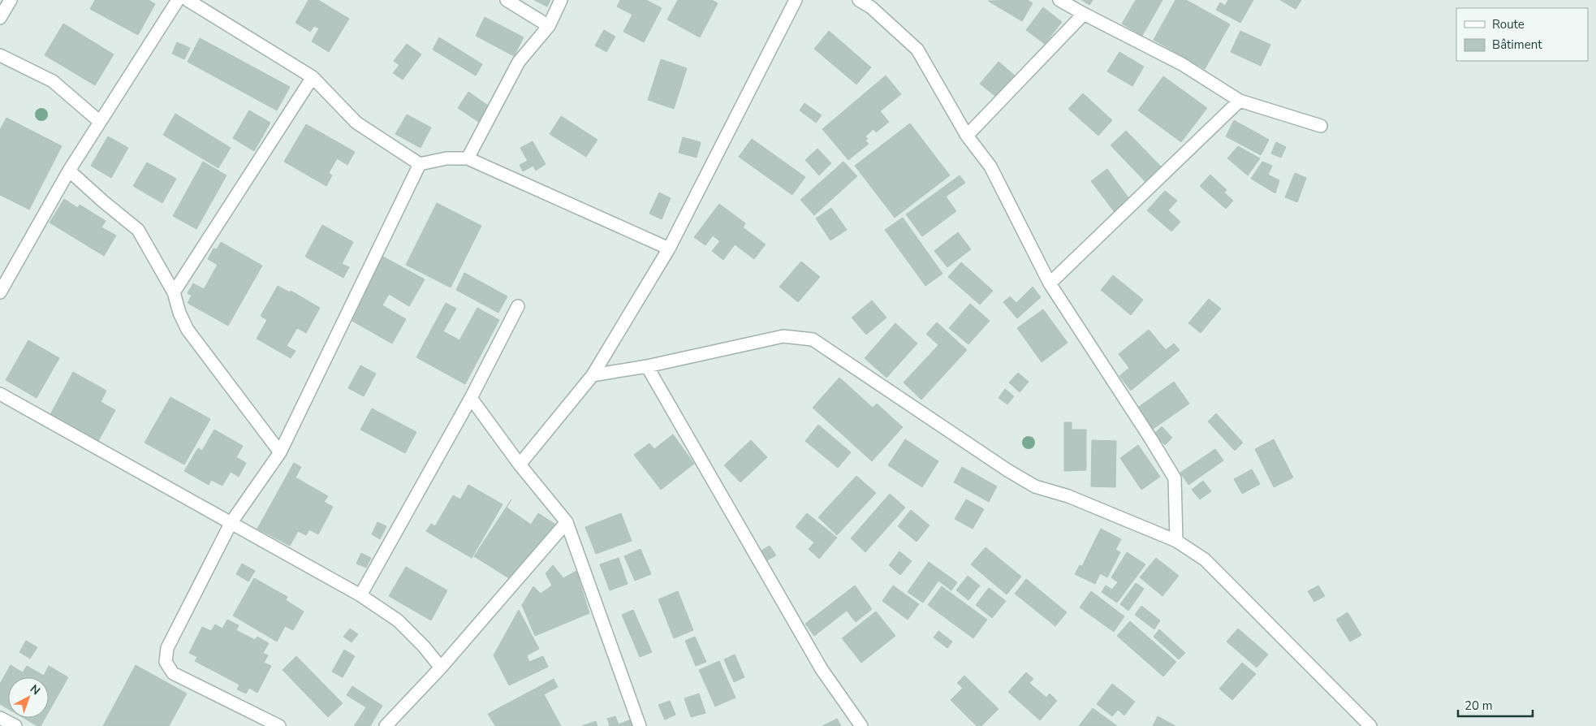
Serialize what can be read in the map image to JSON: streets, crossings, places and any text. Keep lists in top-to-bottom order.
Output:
{
  "legend": ["Route", "Bâtiment"],
  "scale_bar": "20 m",
  "north": "top right"
}
